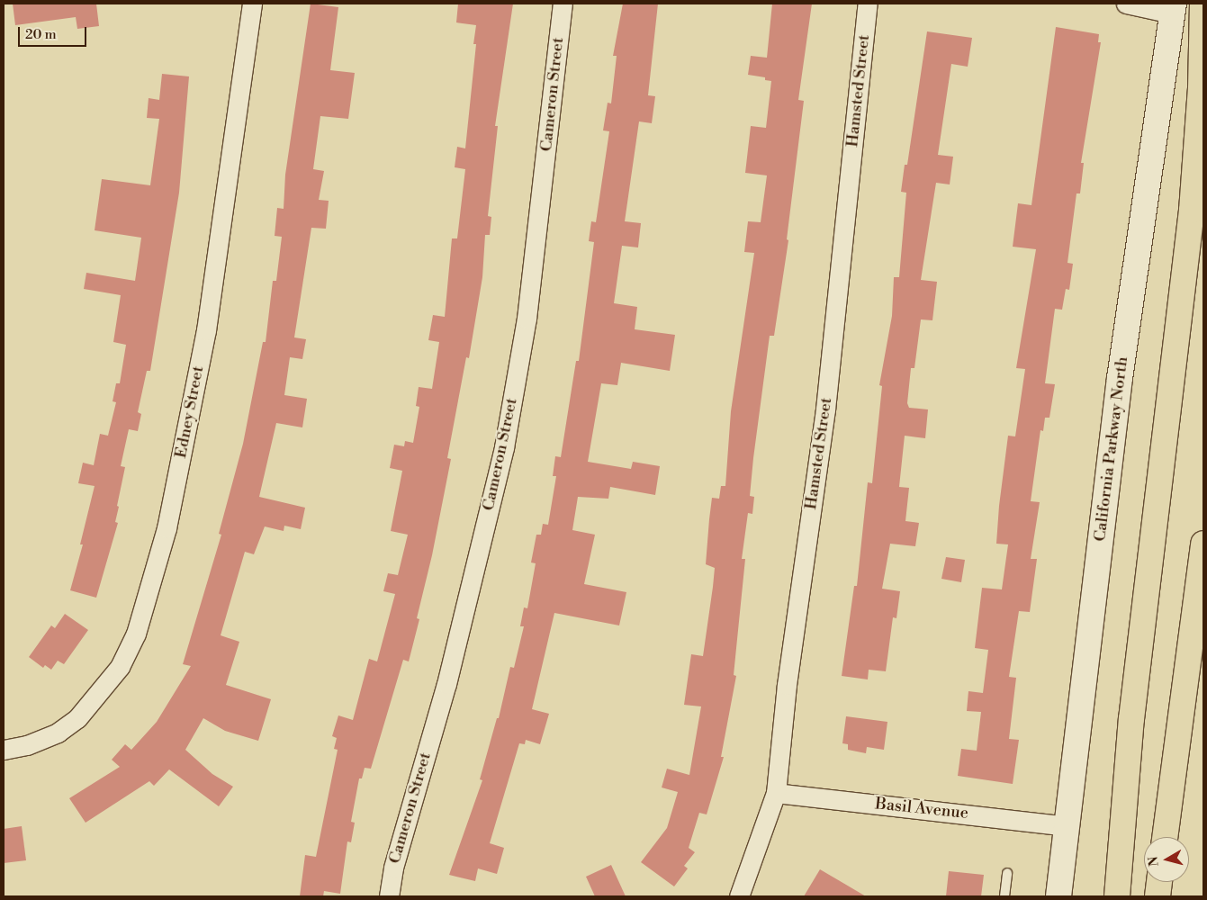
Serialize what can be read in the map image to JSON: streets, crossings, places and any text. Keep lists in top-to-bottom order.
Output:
{
  "streets": {
    "main road": ["California Parkway North"],
    "street": [
      "Hamsted Street",
      "Cameron Street",
      "Edney Street",
      "Basil Avenue"
    ]
  },
  "crossings": [
    ["Hamsted Street", "Basil Avenue"],
    ["California Parkway North", "Basil Avenue"]
  ],
  "scale_bar": "20 m",
  "north": "left"
}
